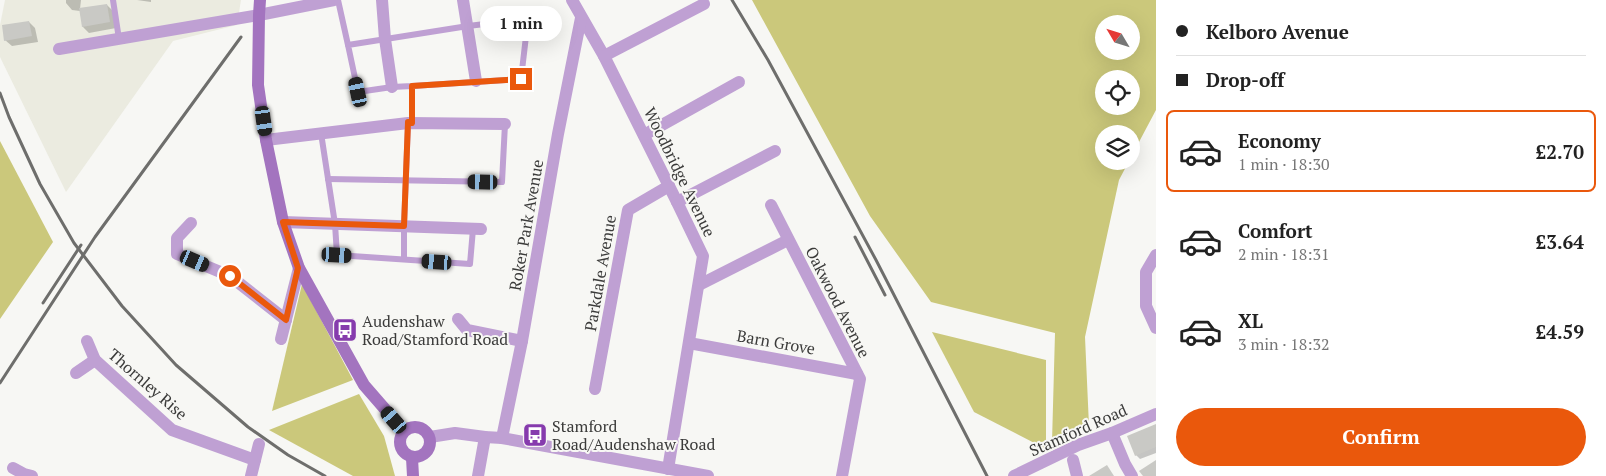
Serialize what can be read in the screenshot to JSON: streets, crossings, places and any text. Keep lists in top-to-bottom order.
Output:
{
  "streets": {
    "street": [
      "Woodbridge Avenue",
      "Roker Park Avenue",
      "Parkdale Avenue",
      "Oakwood Avenue",
      "Barn Grove",
      "Thornley Rise",
      "Stamford Road"
    ]
  },
  "crossings": [
    ["Woodbridge Avenue", "Roker Park Avenue"],
    ["Woodbridge Avenue", "Parkdale Avenue"],
    ["Woodbridge Avenue", "Barn Grove"],
    ["Oakwood Avenue", "Barn Grove"]
  ],
  "places": {
    "bus stop": ["Audenshaw Road/Stamford Road", "Stamford Road/Audenshaw Road"]
  },
  "north": "top left",
  "page": {
    "banner": ["Kelboro Avenue", "Drop-off"],
    "bubble": "1 min",
    "list": [
      {
        "name": "Economy",
        "note": "1 min · 18:30",
        "value": "£2.70"
      },
      {
        "name": "Comfort",
        "note": "2 min · 18:31",
        "value": "£3.64"
      },
      {
        "name": "XL",
        "note": "3 min · 18:32",
        "value": "£4.59"
      }
    ],
    "buttons": "Confirm"
  }
}
